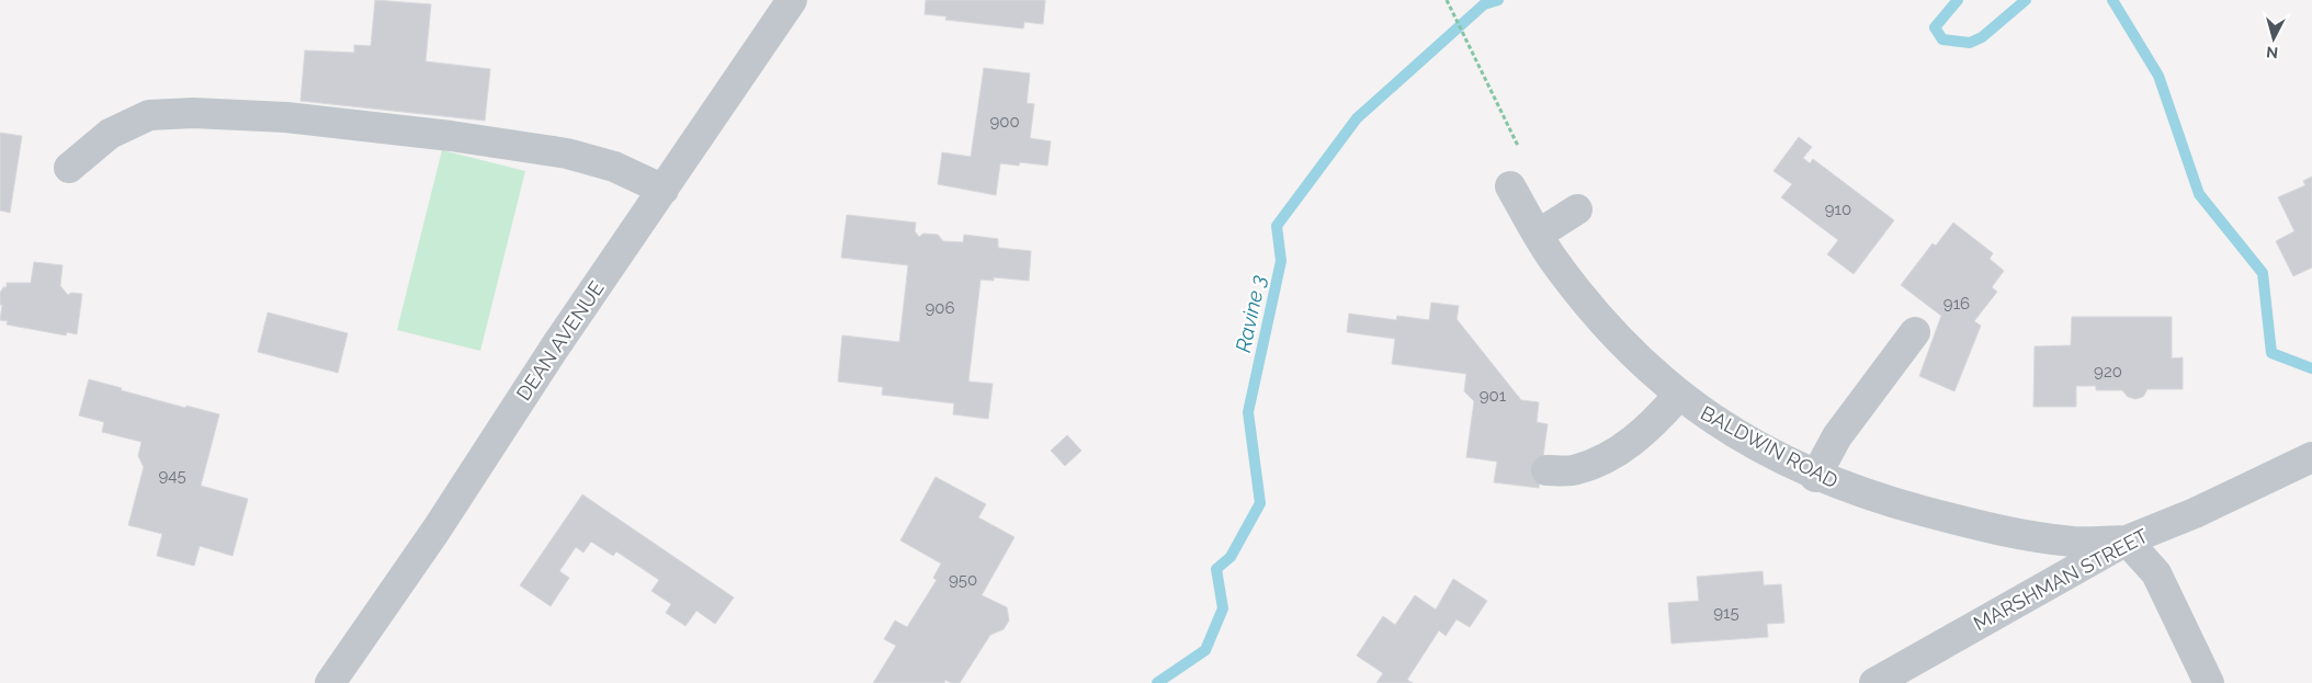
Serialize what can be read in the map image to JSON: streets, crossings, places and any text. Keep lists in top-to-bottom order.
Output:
{
  "streets": {
    "street": ["DEAN AVENUE", "BALDWIN ROAD", "MARSHMAN STREET"]
  },
  "crossings": [
    ["BALDWIN ROAD", "MARSHMAN STREET"]
  ],
  "water": ["Ravine 3"],
  "house_numbers": [
    "900",
    "910",
    "916",
    "906",
    "920",
    "901",
    "945",
    "950",
    "915"
  ],
  "north": "bottom"
}
